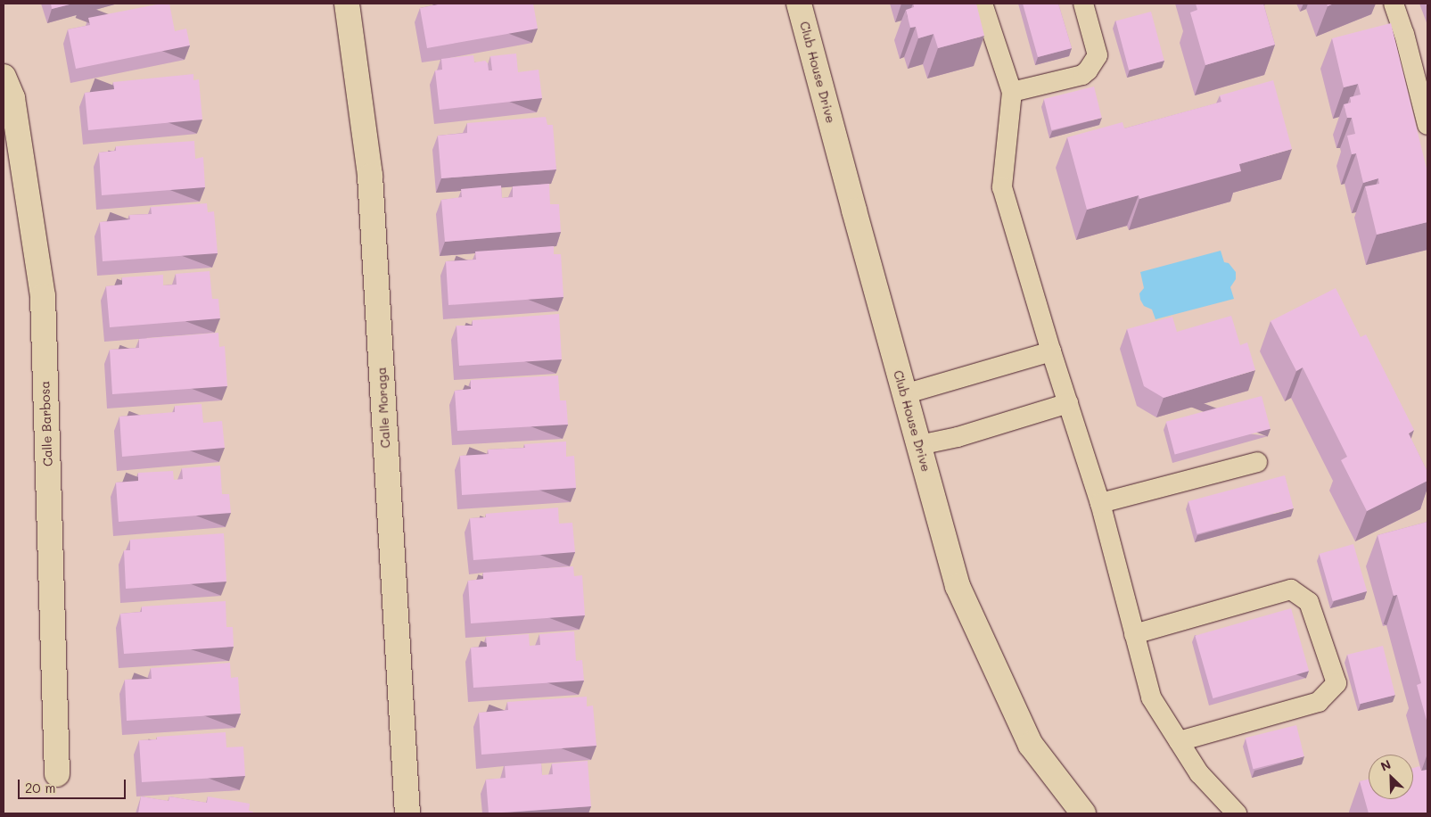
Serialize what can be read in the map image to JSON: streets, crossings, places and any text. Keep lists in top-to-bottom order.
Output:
{
  "streets": {
    "street": ["Club House Drive", "Calle Moraga", "Calle Barbosa"]
  },
  "scale_bar": "20 m",
  "north": "top left"
}
